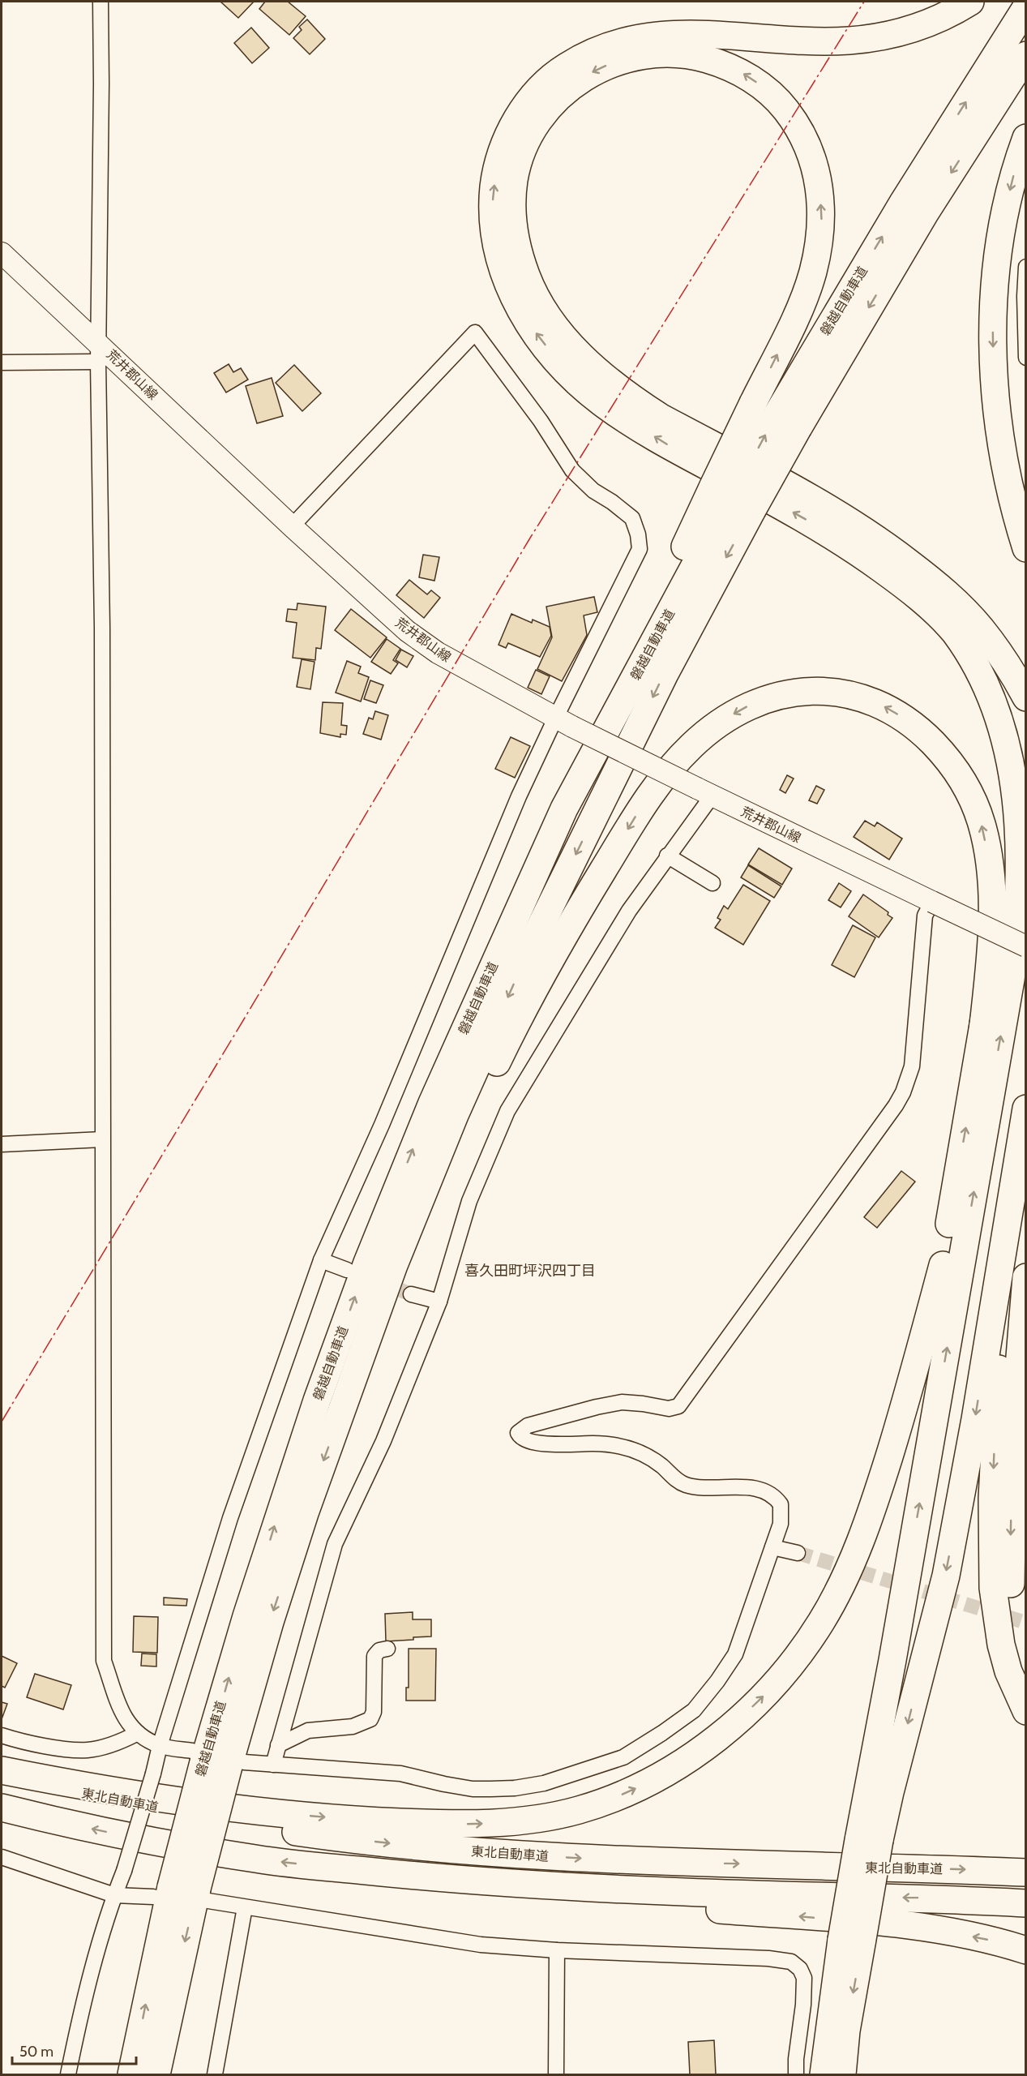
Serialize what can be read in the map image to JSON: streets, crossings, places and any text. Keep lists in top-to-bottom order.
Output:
{
  "streets": {
    "highway": ["磐越自動車道", "東北自動車道"],
    "main road": ["荒井郡山線"]
  },
  "districts": ["喜久田町坪沢四丁目"],
  "scale_bar": "50 m"
}
